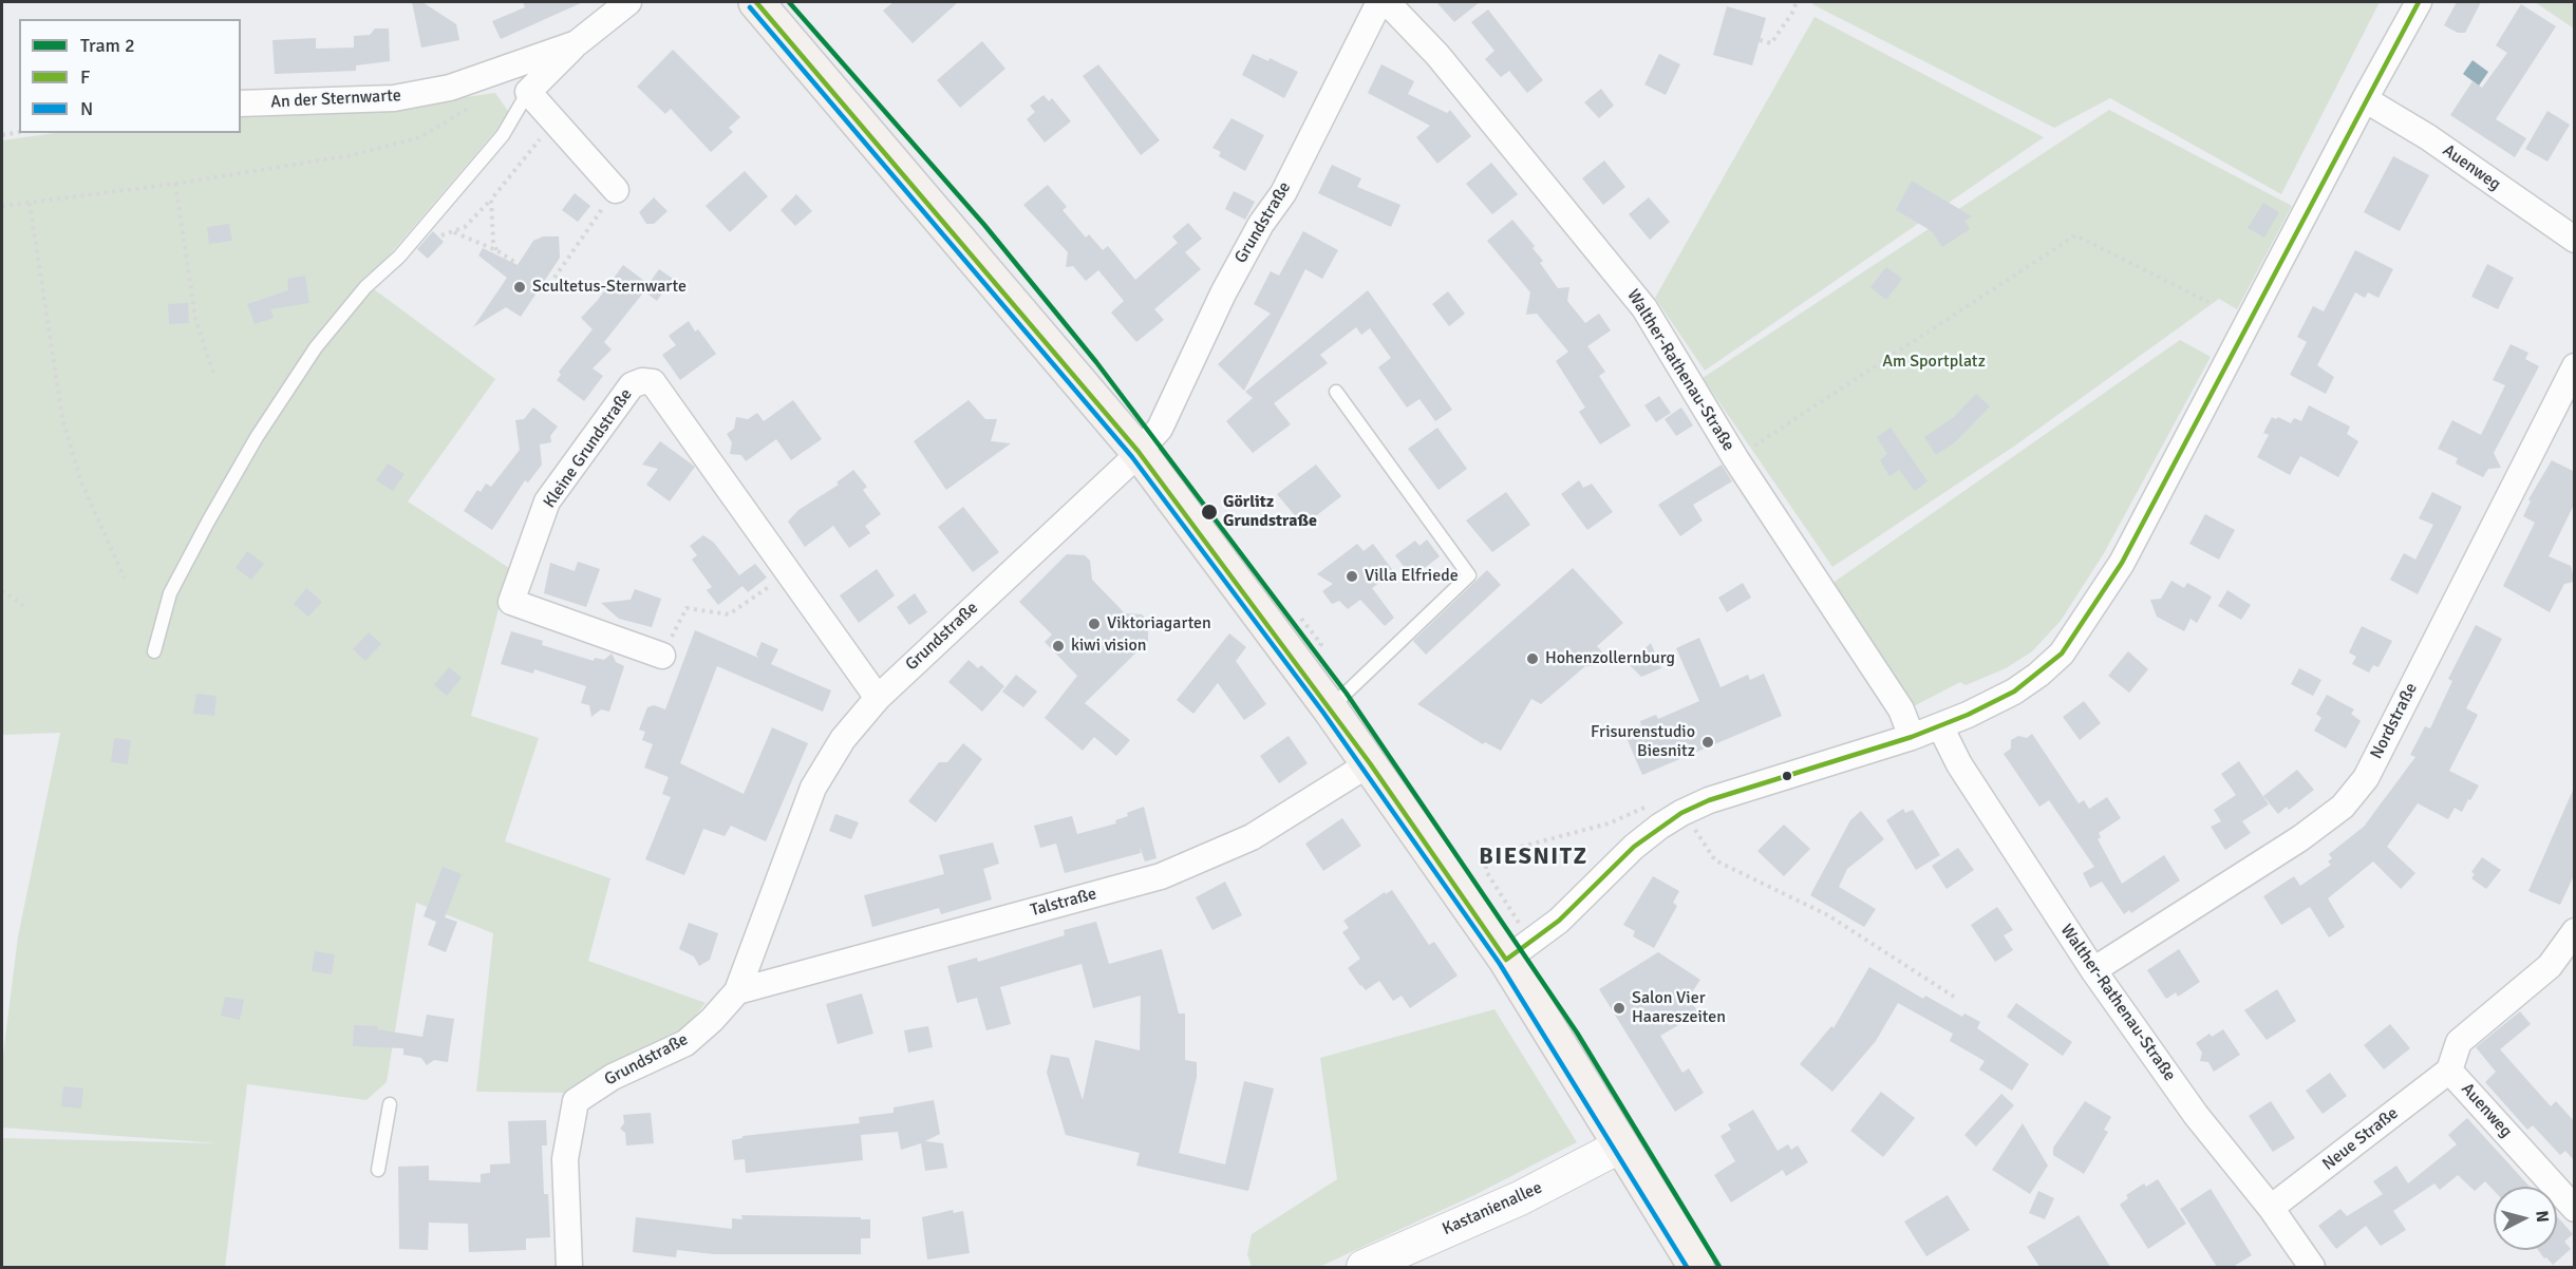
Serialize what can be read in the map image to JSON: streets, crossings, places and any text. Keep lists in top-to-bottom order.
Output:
{
  "streets": {
    "street": [
      "An der Sternwarte",
      "Auenweg",
      "Grundstraße",
      "Walther-Rathenau-Straße",
      "Kleine Grundstraße",
      "Nordstraße",
      "Talstraße",
      "Neue Straße",
      "Kastanienallee"
    ]
  },
  "crossings": [
    ["Auenweg", "Neue Straße"],
    ["Grundstraße", "Kleine Grundstraße"],
    ["Grundstraße", "Talstraße"],
    ["Walther-Rathenau-Straße", "Nordstraße"],
    ["Walther-Rathenau-Straße", "Neue Straße"]
  ],
  "districts": ["BIESNITZ"],
  "parks": ["Am Sportplatz"],
  "places": [
    "Scultetus-Sternwarte",
    "Görlitz Grundstraße",
    "Villa Elfriede",
    "Viktoriagarten",
    "kiwi vision",
    "Hohenzollernburg",
    "Frisurenstudio Biesnitz",
    "Salon Vier Haareszeiten"
  ],
  "lines": ["tram line 2", "transit line F", "transit line N"],
  "legend": ["Tram 2", "F", "N"],
  "north": "right"
}
